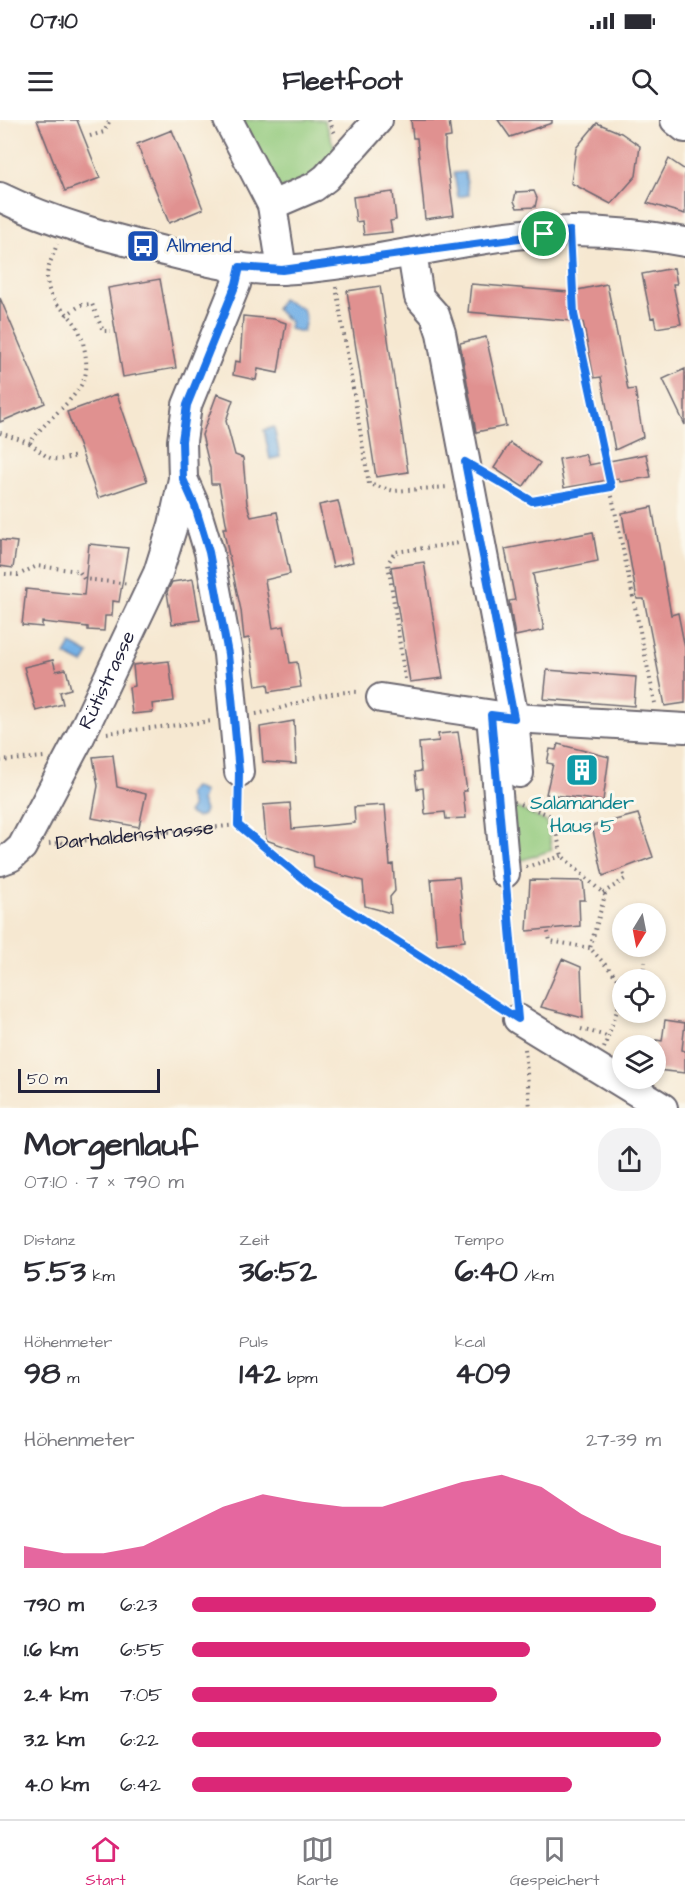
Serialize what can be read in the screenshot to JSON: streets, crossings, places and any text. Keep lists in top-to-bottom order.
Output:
{
  "streets": {
    "street": ["Rütistrasse"],
    "path": ["Darhaldenstrasse"]
  },
  "crossings": [
    ["Rütistrasse", "Darhaldenstrasse"]
  ],
  "places": {
    "bus stop": ["Allmend"],
    "building": ["Salamander Haus 5"]
  },
  "scale_bar": "50 m",
  "north": "bottom",
  "page": {
    "status": "07:10",
    "header": "Fleetfoot",
    "scale": "50 m",
    "heading": ["Morgenlauf", "07:10 · 7 × 790 m"],
    "stats": [
      ["Distanz", "5.53 km"],
      ["Zeit", "36:52"],
      ["Tempo", "6:40 /km"],
      ["Höhenmeter", "98 m"],
      ["Puls", "142 bpm"],
      ["kcal", "409"]
    ],
    "chart": ["Höhenmeter", "27–39 m"],
    "list": [
      {
        "name": "790 m",
        "note": "6:23"
      },
      {
        "name": "1.6 km",
        "note": "6:55"
      },
      {
        "name": "2.4 km",
        "note": "7:05"
      },
      {
        "name": "3.2 km",
        "note": "6:22"
      },
      {
        "name": "4.0 km",
        "note": "6:42"
      }
    ],
    "tabs": ["Start", "Karte", "Gespeichert"]
  }
}
